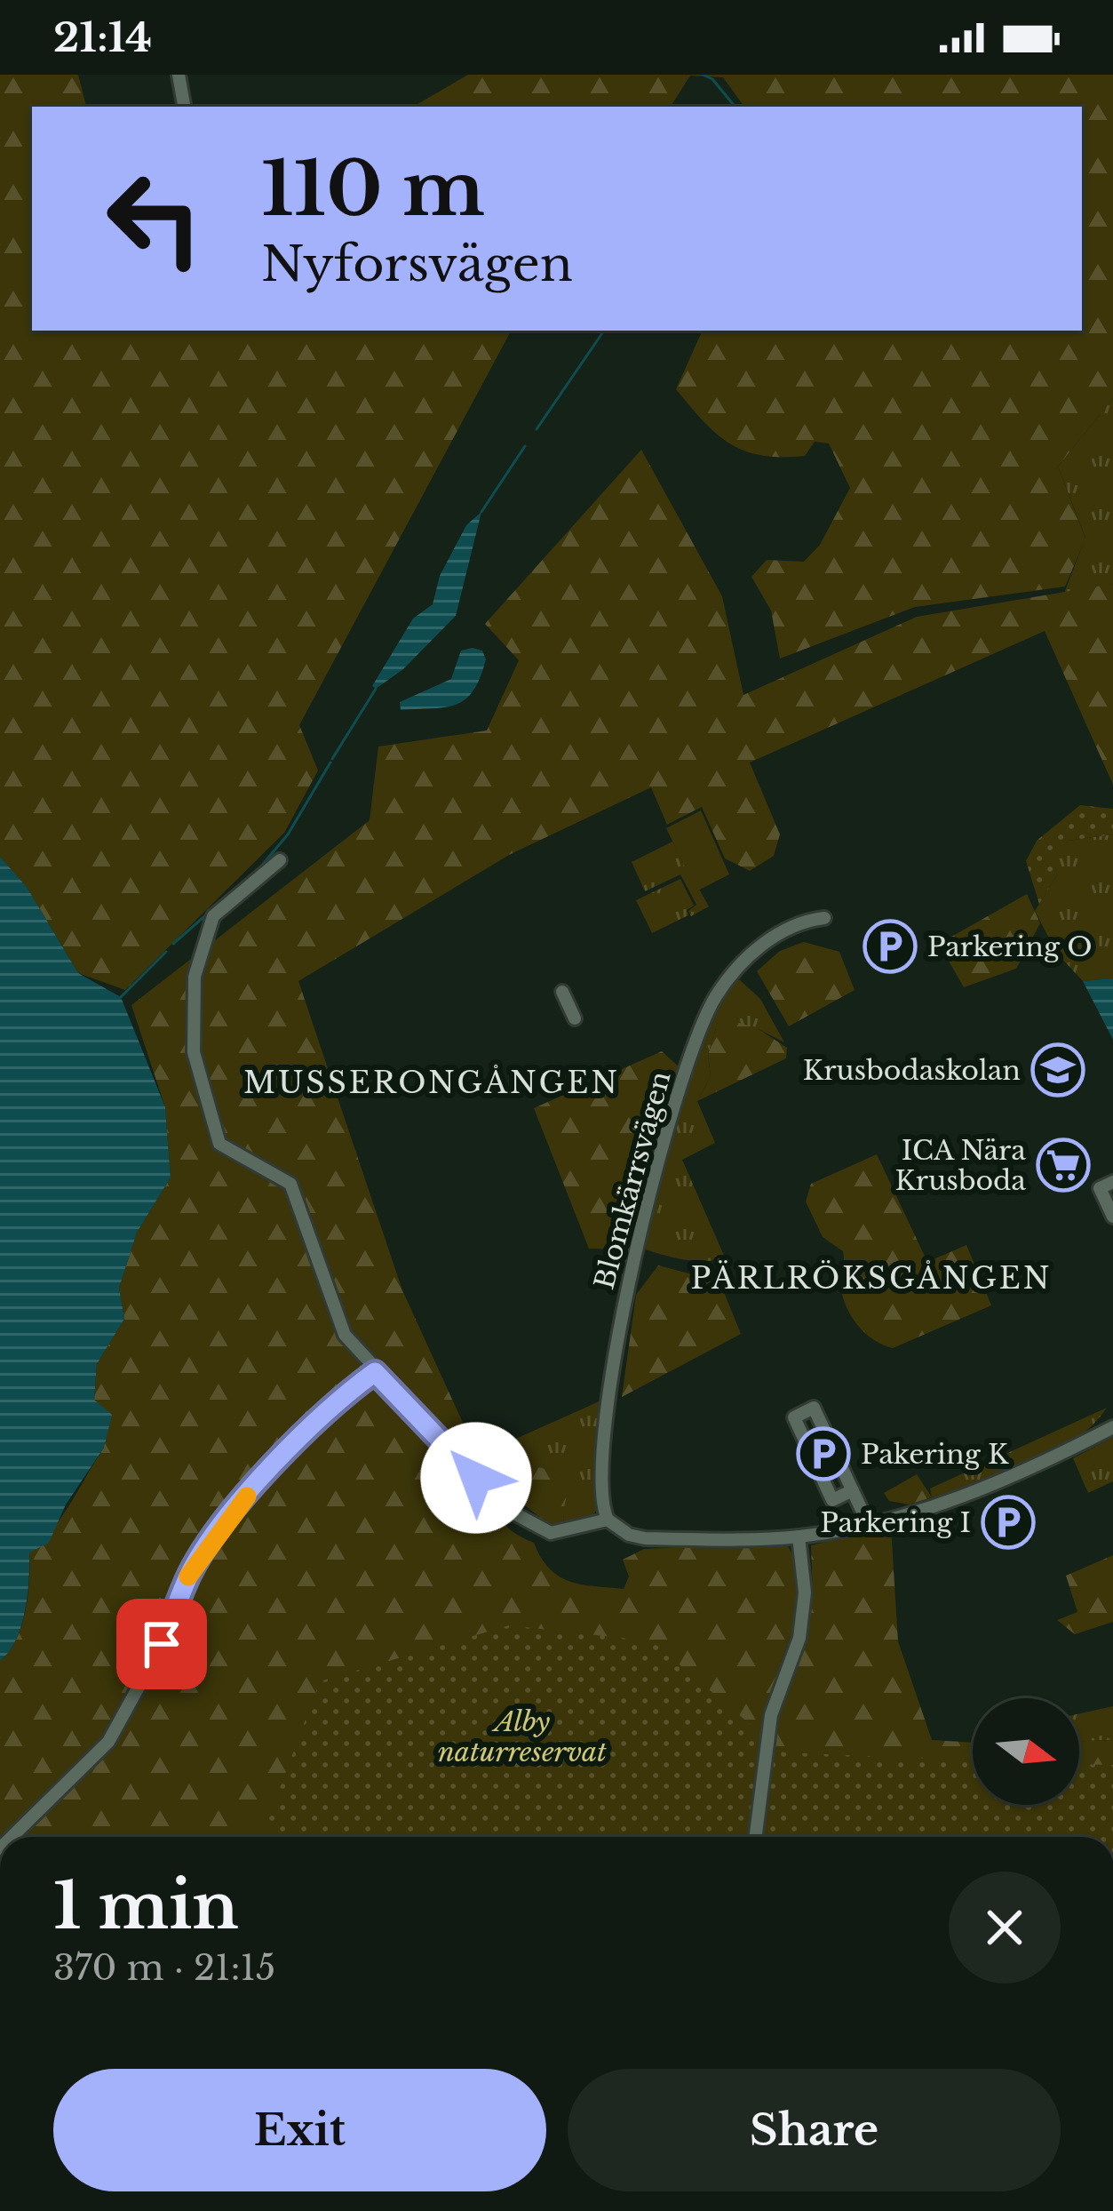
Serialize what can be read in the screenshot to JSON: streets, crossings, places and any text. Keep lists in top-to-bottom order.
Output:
{
  "streets": {
    "street": ["Blomkärrsvägen"]
  },
  "districts": ["MUSSERONGÅNGEN", "PÄRLRÖKSGÅNGEN"],
  "parks": ["Alby naturreservat"],
  "places": {
    "parking": ["Parkering O", "Pakering K", "Parkering I"],
    "school or university": ["Krusbodaskolan"],
    "supermarket": ["ICA Nära Krusboda"]
  },
  "north": "right",
  "page": {
    "status": "21:14",
    "turn": ["110 m", "Nyforsvägen"],
    "heading": ["1 min", "370 m · 21:15"],
    "buttons": ["Exit", "Share"]
  }
}
